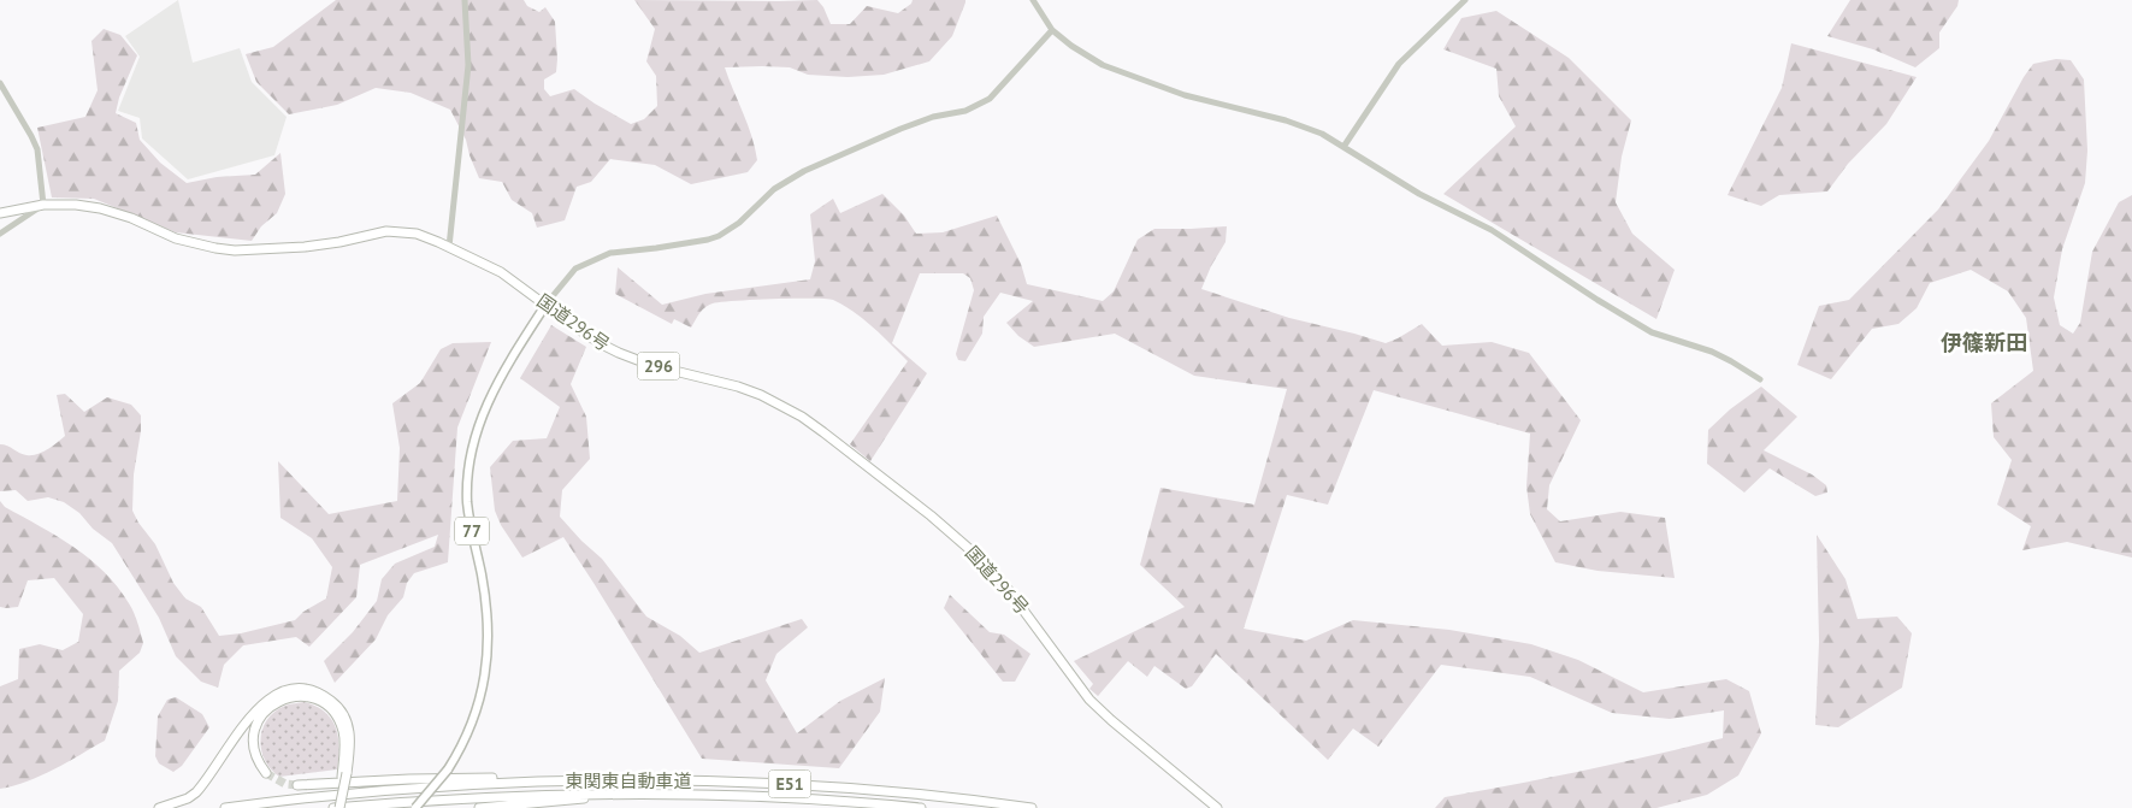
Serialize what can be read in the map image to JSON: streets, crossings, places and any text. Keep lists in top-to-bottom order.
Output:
{
  "streets": {
    "highway": [
      "国道296号",
      "296",
      "東関東自動車道",
      "E51"
    ],
    "main road": ["77"]
  },
  "crossings": [
    ["国道296号", "77"]
  ],
  "districts": ["伊篠新田"]
}
